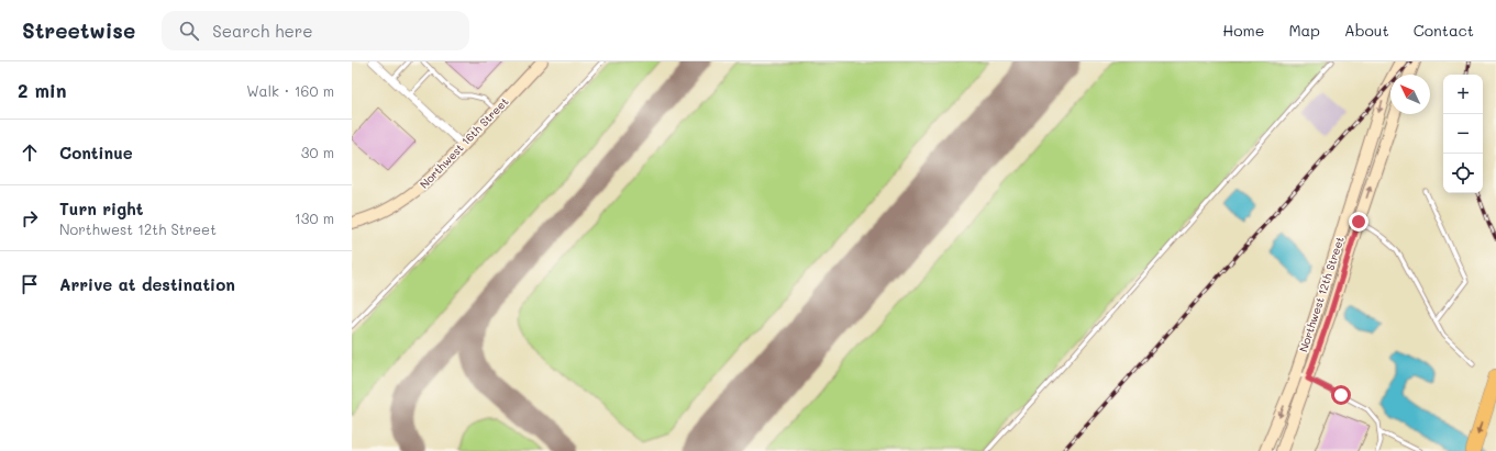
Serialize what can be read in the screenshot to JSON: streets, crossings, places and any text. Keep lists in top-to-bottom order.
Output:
{
  "streets": {
    "main road": ["Northwest 16th Street", "Northwest 12th Street"]
  },
  "north": "top left",
  "page": {
    "header": "Streetwise",
    "search": "Search here",
    "nav": [
      "Home",
      "Map",
      "About",
      "Contact"
    ],
    "heading": ["2 min", "Walk · 160 m"],
    "map_buttons": ["+", "−"],
    "list": [
      ["Continue", "30 m"],
      ["Turn right", "Northwest 12th Street", "130 m"],
      "Arrive at destination"
    ]
  }
}
